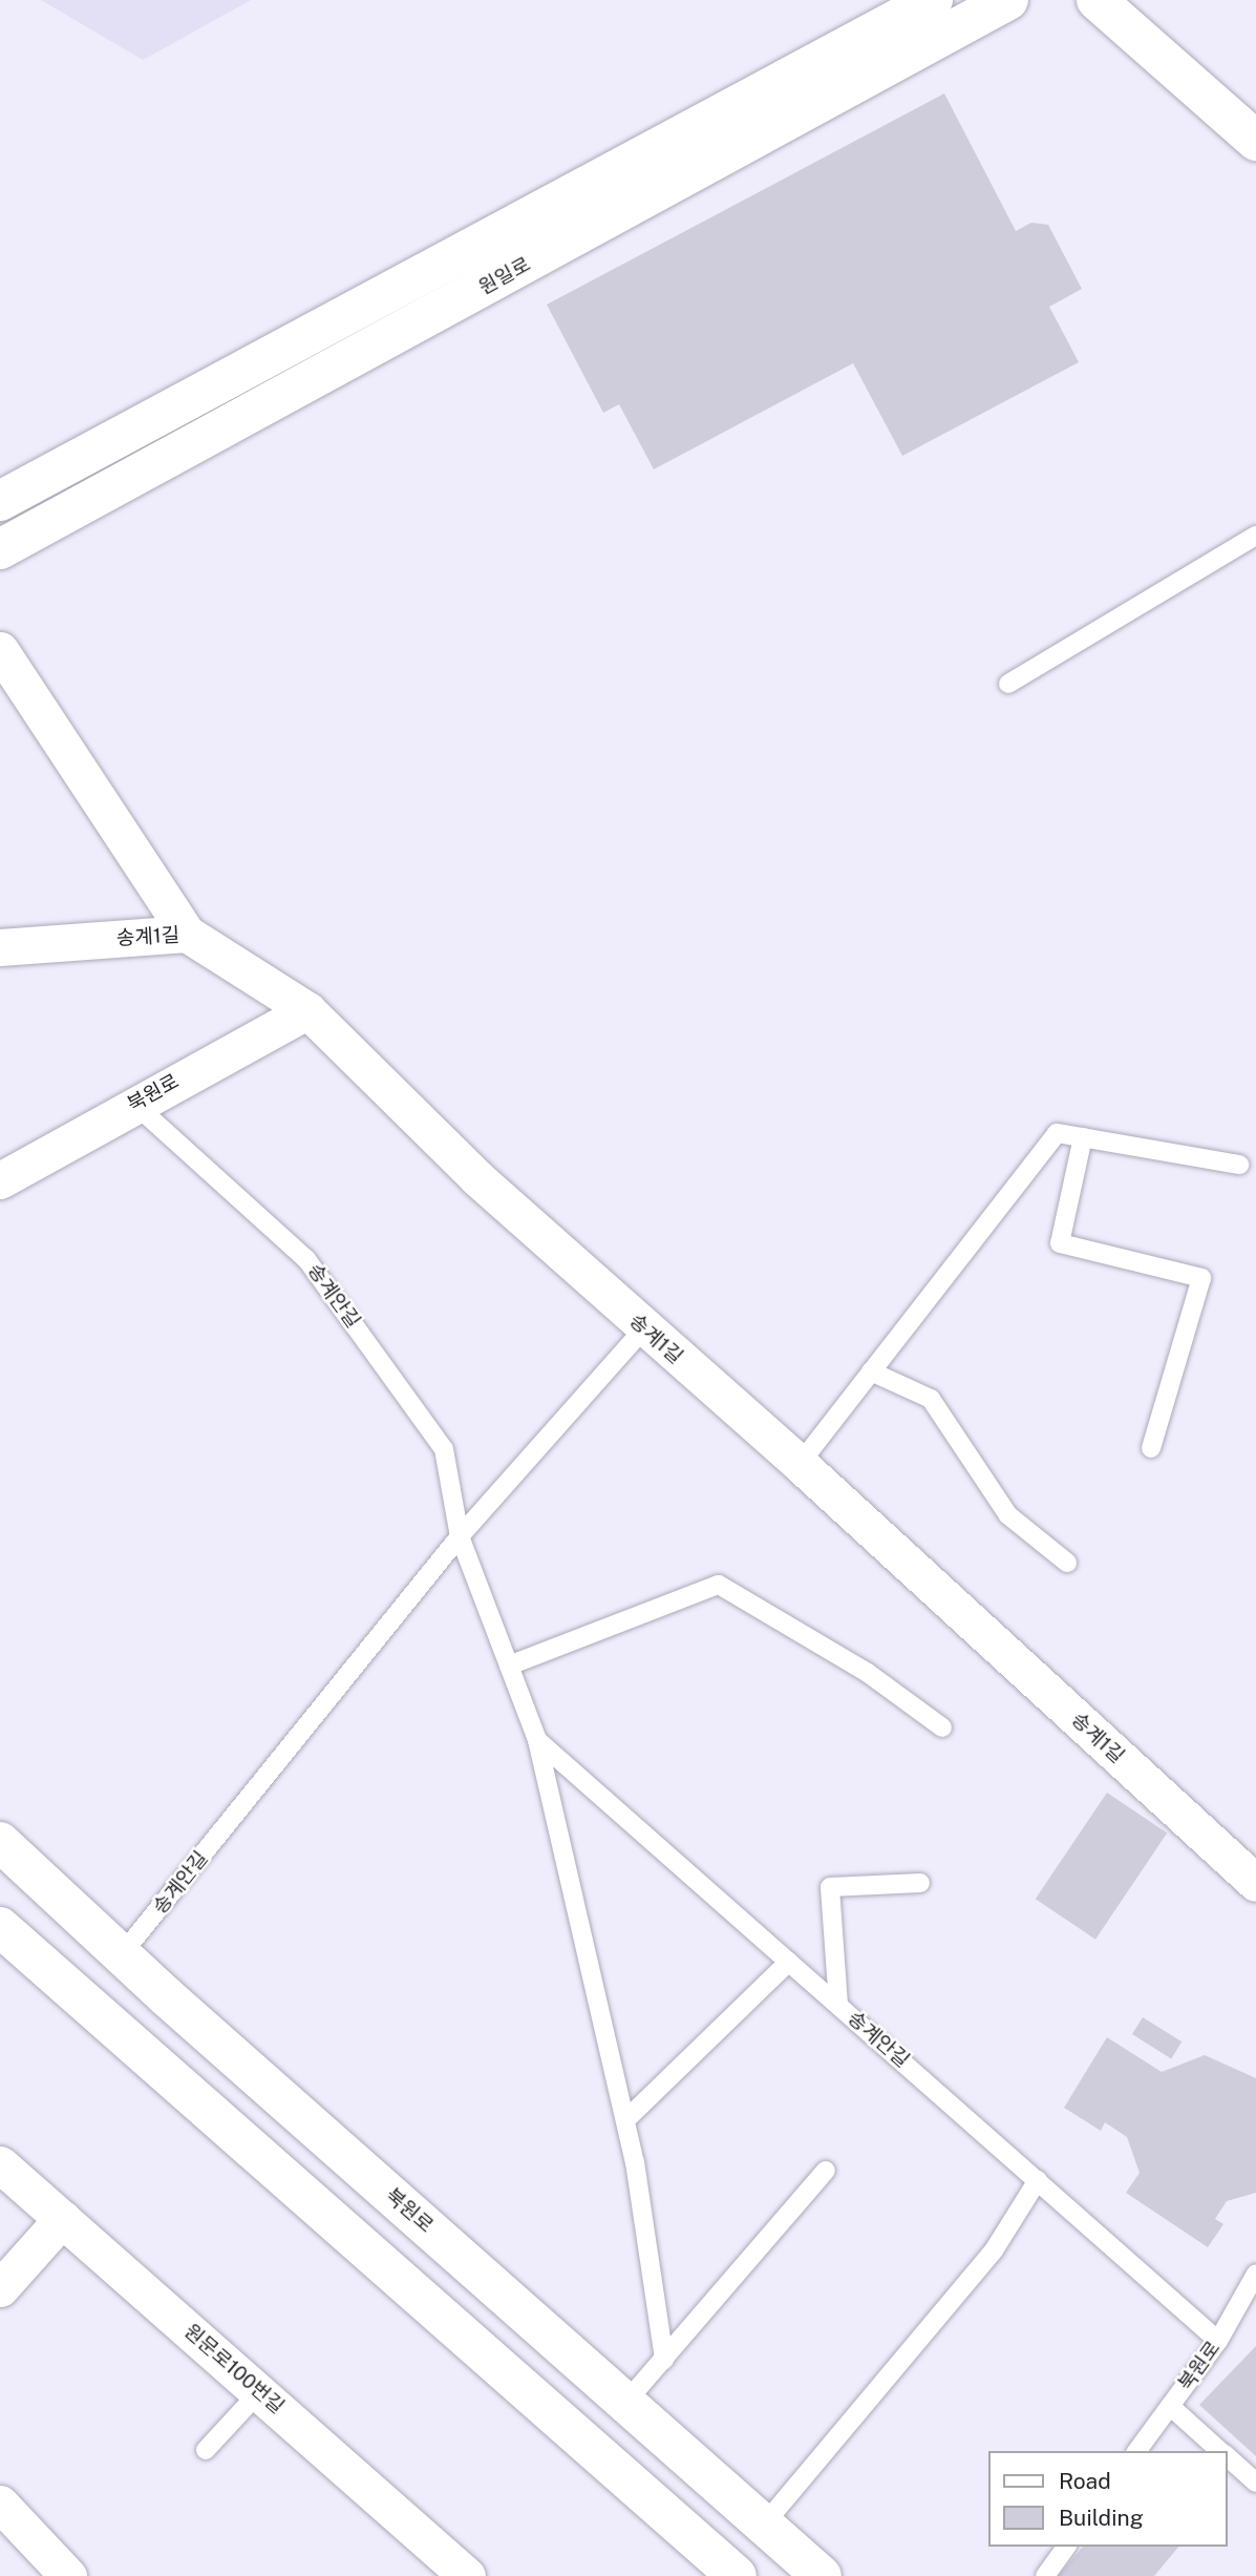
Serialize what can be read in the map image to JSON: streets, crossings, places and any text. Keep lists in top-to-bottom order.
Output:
{
  "streets": {
    "street": [
      "원일로",
      "송계1길",
      "북원로",
      "원문로100번길"
    ],
    "lane": ["송계안길"]
  },
  "crossings": [
    ["송계1길", "북원로"],
    ["송계1길", "송계안길"],
    ["북원로", "송계안길"]
  ],
  "legend": ["Road", "Building"]
}
